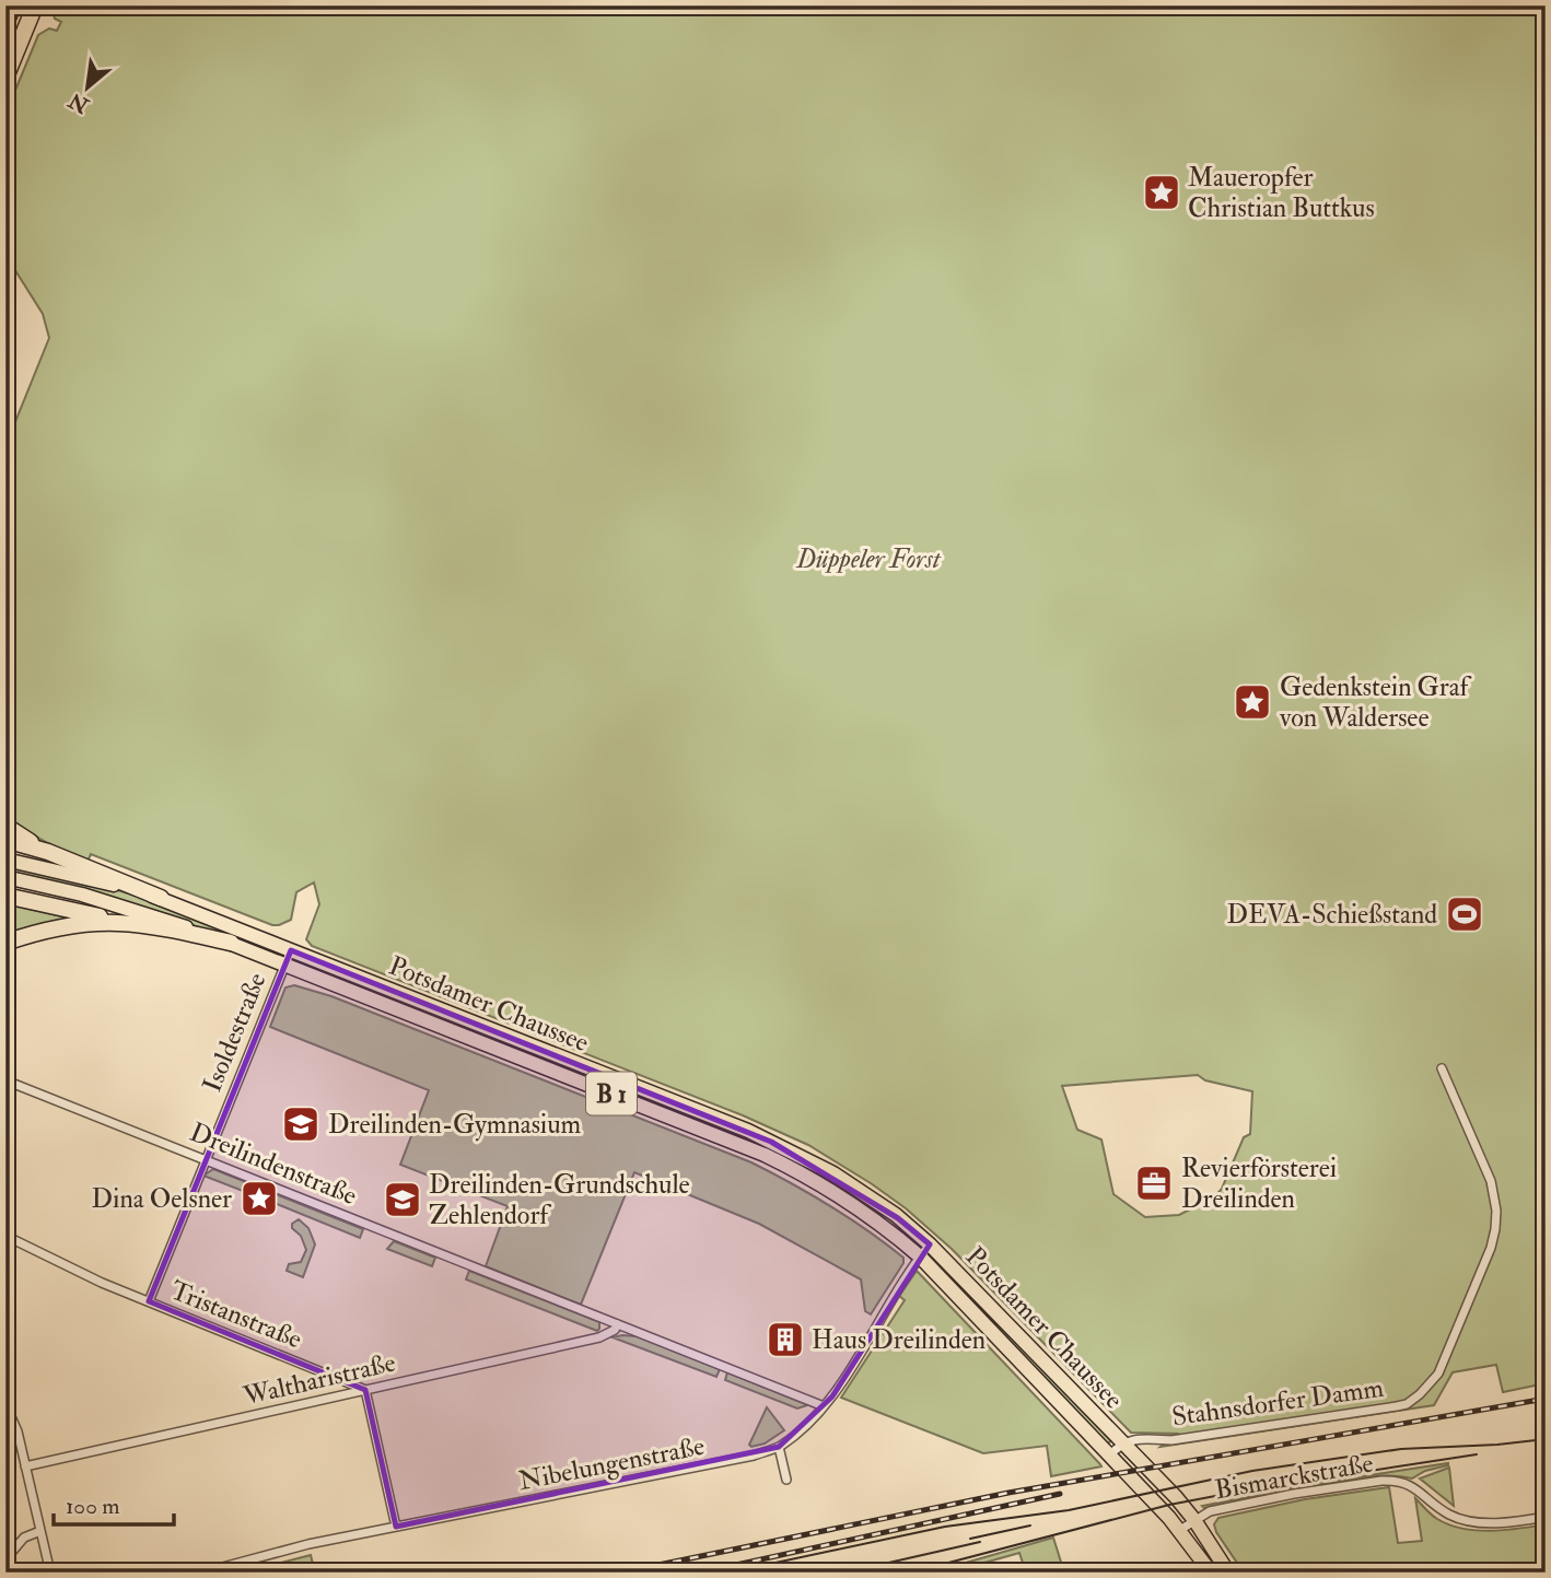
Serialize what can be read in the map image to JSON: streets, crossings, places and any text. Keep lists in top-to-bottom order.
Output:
{
  "streets": {
    "main road": ["Potsdamer Chaussee", "B 1"],
    "street": [
      "Isoldestraße",
      "Dreilindenstraße",
      "Tristanstraße",
      "Waltharistraße",
      "Stahnsdorfer Damm",
      "Nibelungenstraße",
      "Bismarckstraße"
    ]
  },
  "crossings": [
    ["Potsdamer Chaussee", "Isoldestraße"],
    ["Potsdamer Chaussee", "B 1"],
    ["Potsdamer Chaussee", "Stahnsdorfer Damm"],
    ["Potsdamer Chaussee", "Nibelungenstraße"],
    ["Isoldestraße", "Dreilindenstraße"],
    ["Isoldestraße", "Tristanstraße"],
    ["B 1", "Stahnsdorfer Damm"],
    ["B 1", "Bismarckstraße"],
    ["Dreilindenstraße", "Waltharistraße"],
    ["Dreilindenstraße", "Nibelungenstraße"],
    ["Tristanstraße", "Waltharistraße"]
  ],
  "parks": ["Düppeler Forst"],
  "places": {
    "place": ["Maueropfer Christian Buttkus", "Gedenkstein Graf von Waldersee", "Dina Oelsner"],
    "sports": ["DEVA-Schießstand"],
    "school or university": ["Dreilinden-Gymnasium", "Dreilinden-Grundschule Zehlendorf"],
    "office": ["Revierförsterei Dreilinden"],
    "building": ["Haus Dreilinden"]
  },
  "scale_bar": "100 m",
  "north": "bottom left"
}
